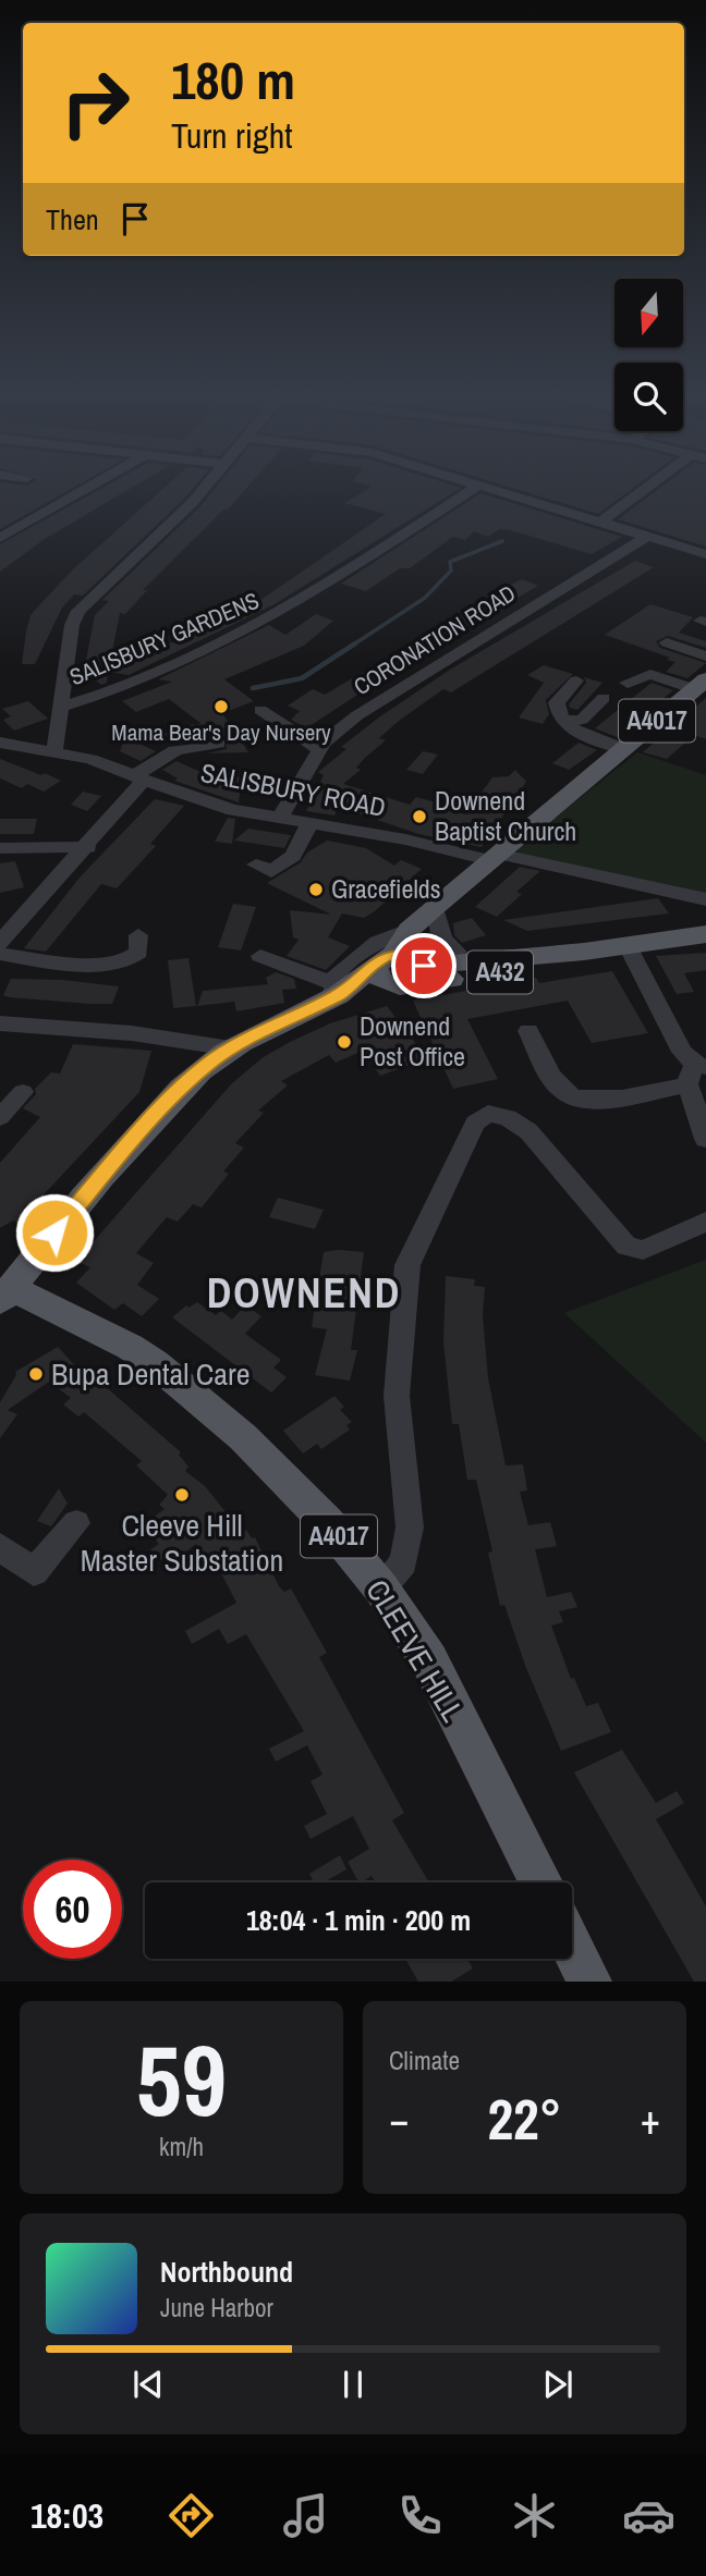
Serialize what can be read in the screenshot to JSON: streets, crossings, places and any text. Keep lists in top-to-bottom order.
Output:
{
  "streets": {
    "main road": ["A4017", "A432", "CLEEVE HILL"],
    "street": ["SALISBURY GARDENS", "CORONATION ROAD", "SALISBURY ROAD"]
  },
  "crossings": [
    ["CORONATION ROAD", "SALISBURY ROAD"],
    ["A4017", "SALISBURY ROAD"],
    ["A4017", "A432"],
    ["A432", "CLEEVE HILL"]
  ],
  "districts": ["DOWNEND"],
  "places": [
    "Mama Bear's Day Nursery",
    "Downend Baptist Church",
    "Gracefields",
    "Downend Post Office",
    "Bupa Dental Care",
    "Cleeve Hill Master Substation"
  ],
  "north": "bottom",
  "page": {
    "turn": ["180 m", "Turn right"],
    "then": "Then",
    "limit": "60",
    "trip": "18:04 · 1 min · 200 m",
    "tile": [
      ["59", "km/h"],
      "Climate"
    ],
    "heat": ["−", "22°", "+"],
    "song": ["Northbound", "June Harbor"],
    "tabs": "18:03"
  }
}
